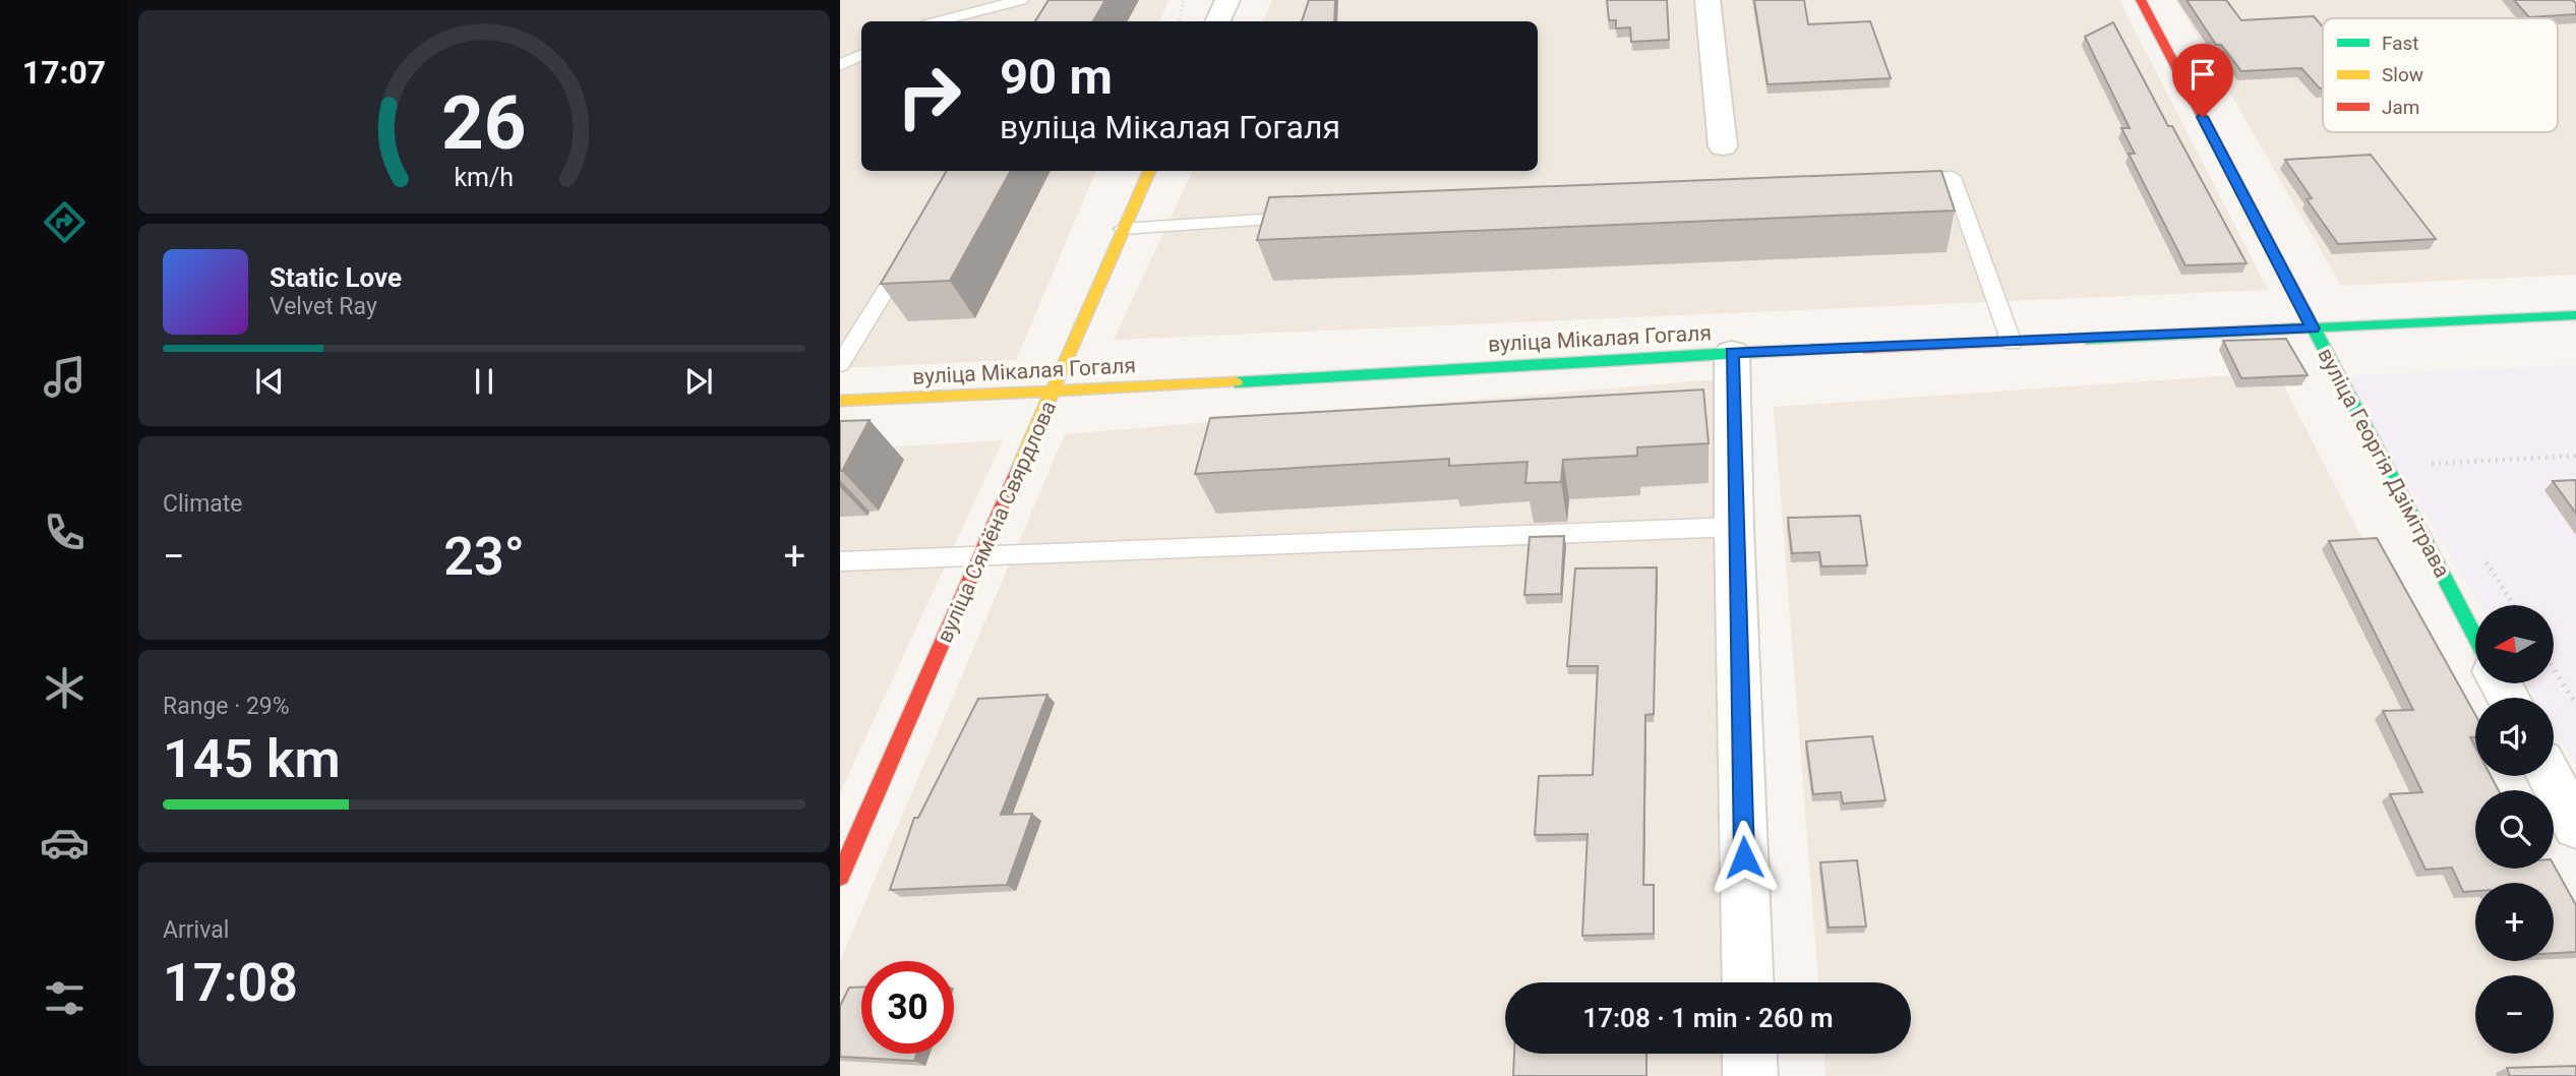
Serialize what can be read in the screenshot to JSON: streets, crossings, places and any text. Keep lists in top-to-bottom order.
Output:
{
  "streets": {
    "street": ["вуліца Мікалая Гогаля", "вуліца Георгія Дзімітрава", "вуліца Сямёна Свярдлова"]
  },
  "crossings": [
    ["вуліца Мікалая Гогаля", "вуліца Георгія Дзімітрава"],
    ["вуліца Мікалая Гогаля", "вуліца Сямёна Свярдлова"]
  ],
  "legend": ["Fast", "Slow", "Jam"],
  "north": "left",
  "page": {
    "tabs": "17:07",
    "turn": ["90 m", "вуліца Мікалая Гогаля"],
    "song": ["Static Love", "Velvet Ray"],
    "tile": [
      "Climate",
      ["Range · 29%", "145 km"],
      ["Arrival", "17:08"]
    ],
    "heat": ["−", "23°", "+"],
    "map_buttons": ["+", "−"],
    "limit": "30",
    "trip": "17:08 · 1 min · 260 m",
    "gauge": ["26", "km/h"]
  }
}
